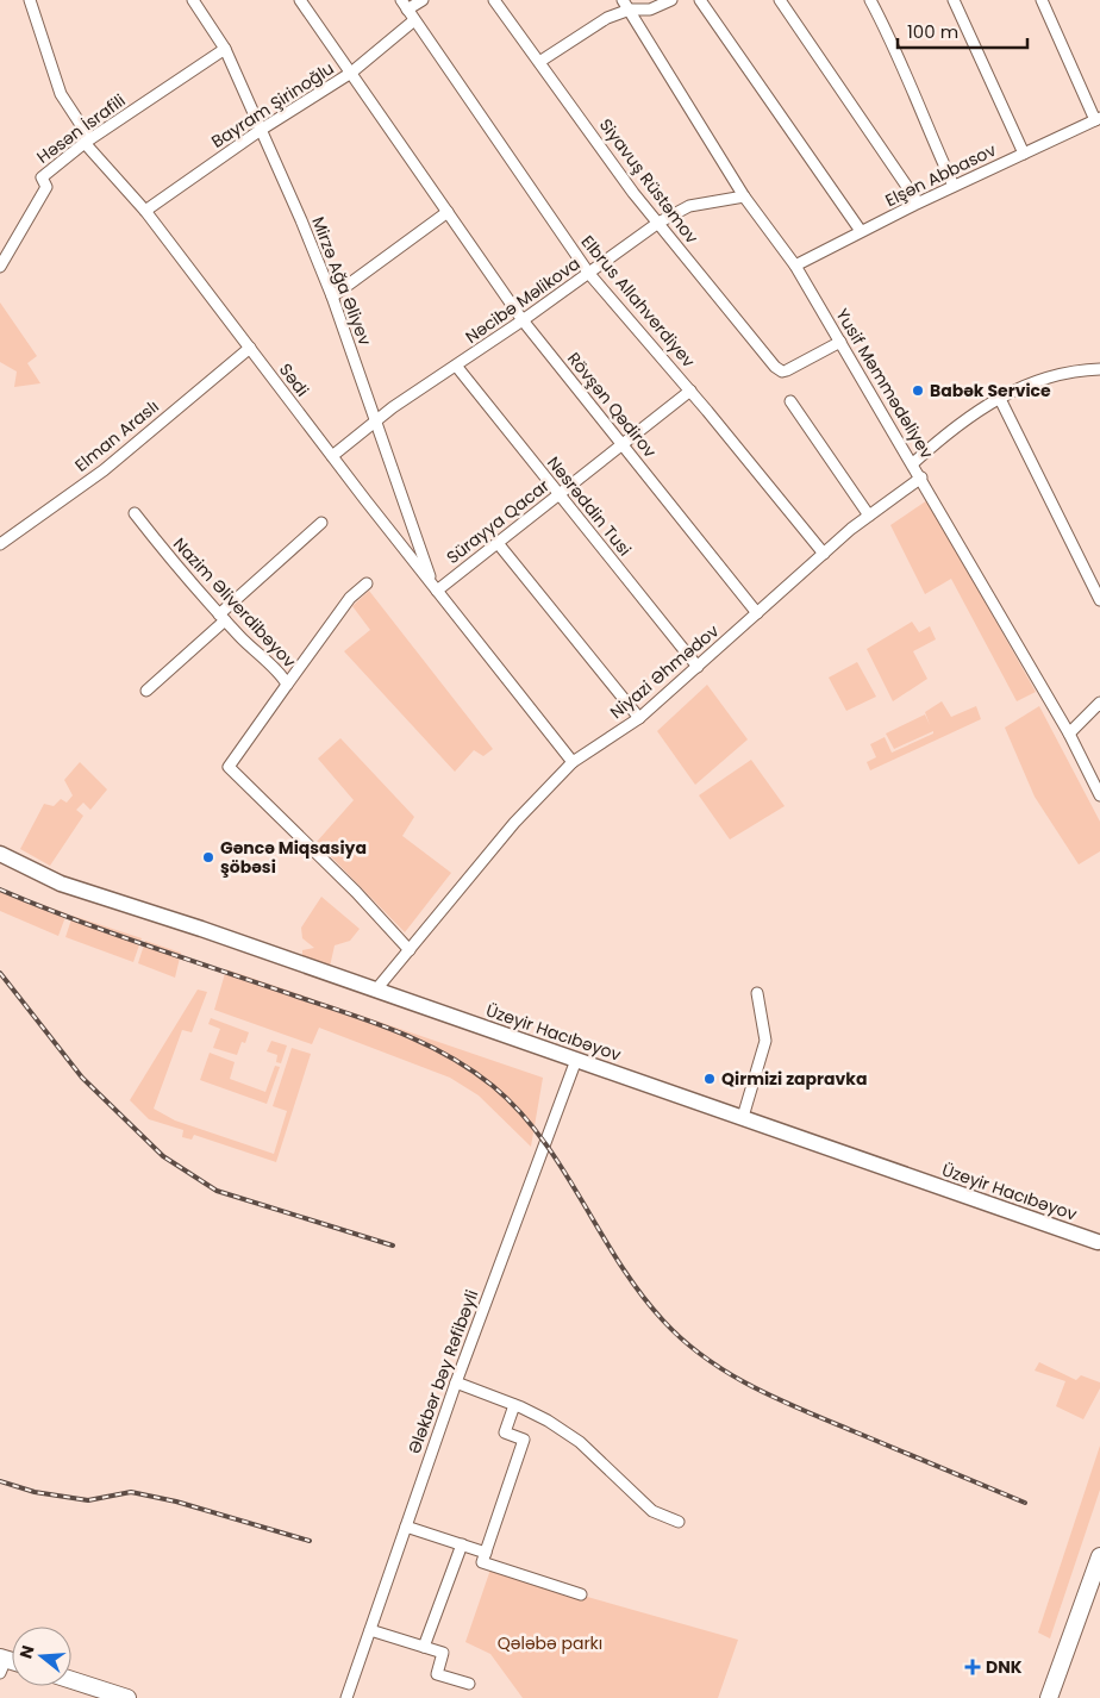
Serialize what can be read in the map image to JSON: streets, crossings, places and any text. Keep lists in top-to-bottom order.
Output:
{
  "streets": {
    "main road": ["Üzeyir Hacıbəyov"],
    "street": [
      "Bayram Şirinoğlu",
      "Həsən İsrafili",
      "Elşən Abbasov",
      "Siyavuş Rüstəmov",
      "Mirzə Ağa Əliyev",
      "Nəcibə Məlikova",
      "Elbrus Allahverdiyev",
      "Sədi",
      "Yusif Məmmədəliyev",
      "Rövşən Qədirov",
      "Elman Araslı",
      "Nəsrəddin Tusi",
      "Sürayya Qacar",
      "Nazim Əliverdibəyov",
      "Niyazi Əhmədov",
      "Ələkbər bəy Rəfibəyli"
    ]
  },
  "crossings": [
    ["Bayram Şirinoğlu", "Mirzə Ağa Əliyev"],
    ["Bayram Şirinoğlu", "Elbrus Allahverdiyev"],
    ["Bayram Şirinoğlu", "Sədi"],
    ["Bayram Şirinoğlu", "Rövşən Qədirov"],
    ["Həsən İsrafili", "Mirzə Ağa Əliyev"],
    ["Həsən İsrafili", "Sədi"],
    ["Elşən Abbasov", "Yusif Məmmədəliyev"],
    ["Siyavuş Rüstəmov", "Nəcibə Məlikova"],
    ["Siyavuş Rüstəmov", "Yusif Məmmədəliyev"],
    ["Mirzə Ağa Əliyev", "Nəcibə Məlikova"],
    ["Mirzə Ağa Əliyev", "Sədi"],
    ["Mirzə Ağa Əliyev", "Sürayya Qacar"],
    ["Nəcibə Məlikova", "Elbrus Allahverdiyev"],
    ["Nəcibə Məlikova", "Sədi"],
    ["Nəcibə Məlikova", "Yusif Məmmədəliyev"],
    ["Nəcibə Məlikova", "Rövşən Qədirov"],
    ["Nəcibə Məlikova", "Nəsrəddin Tusi"],
    ["Elbrus Allahverdiyev", "Sürayya Qacar"],
    ["Elbrus Allahverdiyev", "Niyazi Əhmədov"],
    ["Sədi", "Elman Araslı"],
    ["Sədi", "Sürayya Qacar"],
    ["Sədi", "Niyazi Əhmədov"],
    ["Yusif Məmmədəliyev", "Niyazi Əhmədov"],
    ["Rövşən Qədirov", "Sürayya Qacar"],
    ["Rövşən Qədirov", "Niyazi Əhmədov"],
    ["Nəsrəddin Tusi", "Sürayya Qacar"],
    ["Nəsrəddin Tusi", "Niyazi Əhmədov"],
    ["Nazim Əliverdibəyov", "Niyazi Əhmədov"],
    ["Niyazi Əhmədov", "Üzeyir Hacıbəyov"],
    ["Üzeyir Hacıbəyov", "Ələkbər bəy Rəfibəyli"]
  ],
  "parks": ["Qələbə parkı"],
  "places": {
    "other": ["Babək Service", "Gəncə Miqsasiya şöbəsi", "Qirmizi zapravka"],
    "health": ["DNK"]
  },
  "scale_bar": "100 m",
  "north": "left"
}
